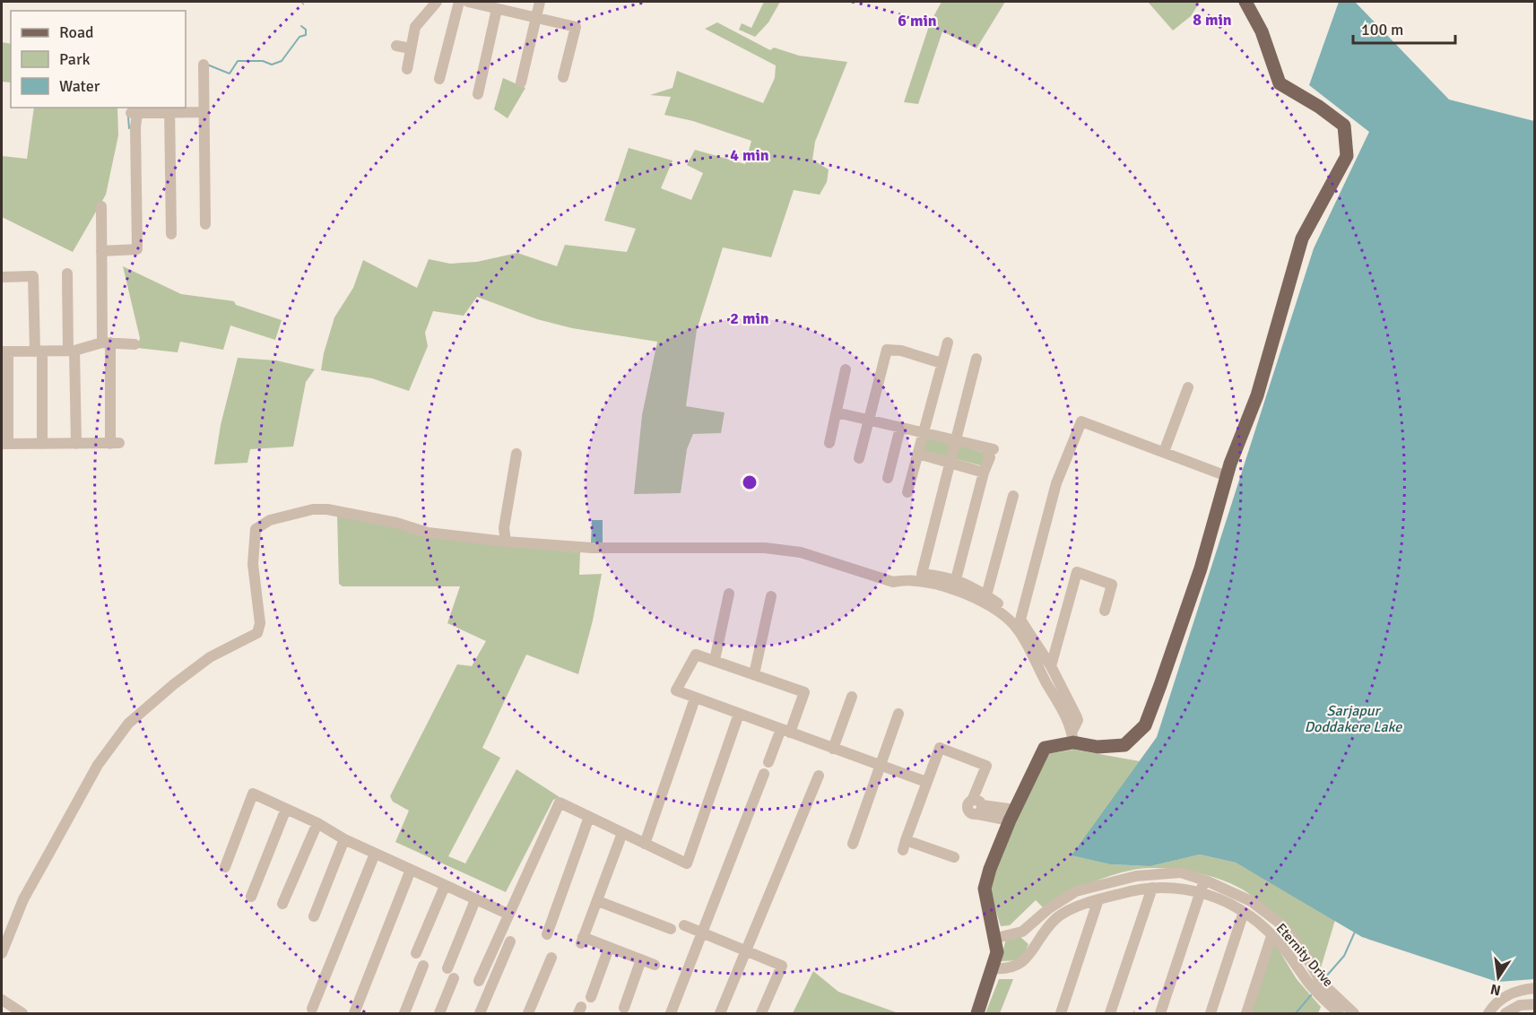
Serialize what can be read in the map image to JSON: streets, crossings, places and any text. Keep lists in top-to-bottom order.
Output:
{
  "streets": {
    "street": ["Eternity Drive"]
  },
  "water": ["Sarjapur Doddakere Lake"],
  "legend": ["Road", "Park", "Water"],
  "scale_bar": "100 m",
  "north": "bottom",
  "rings": [
    "8 min",
    "6 min",
    "4 min",
    "2 min"
  ]
}
